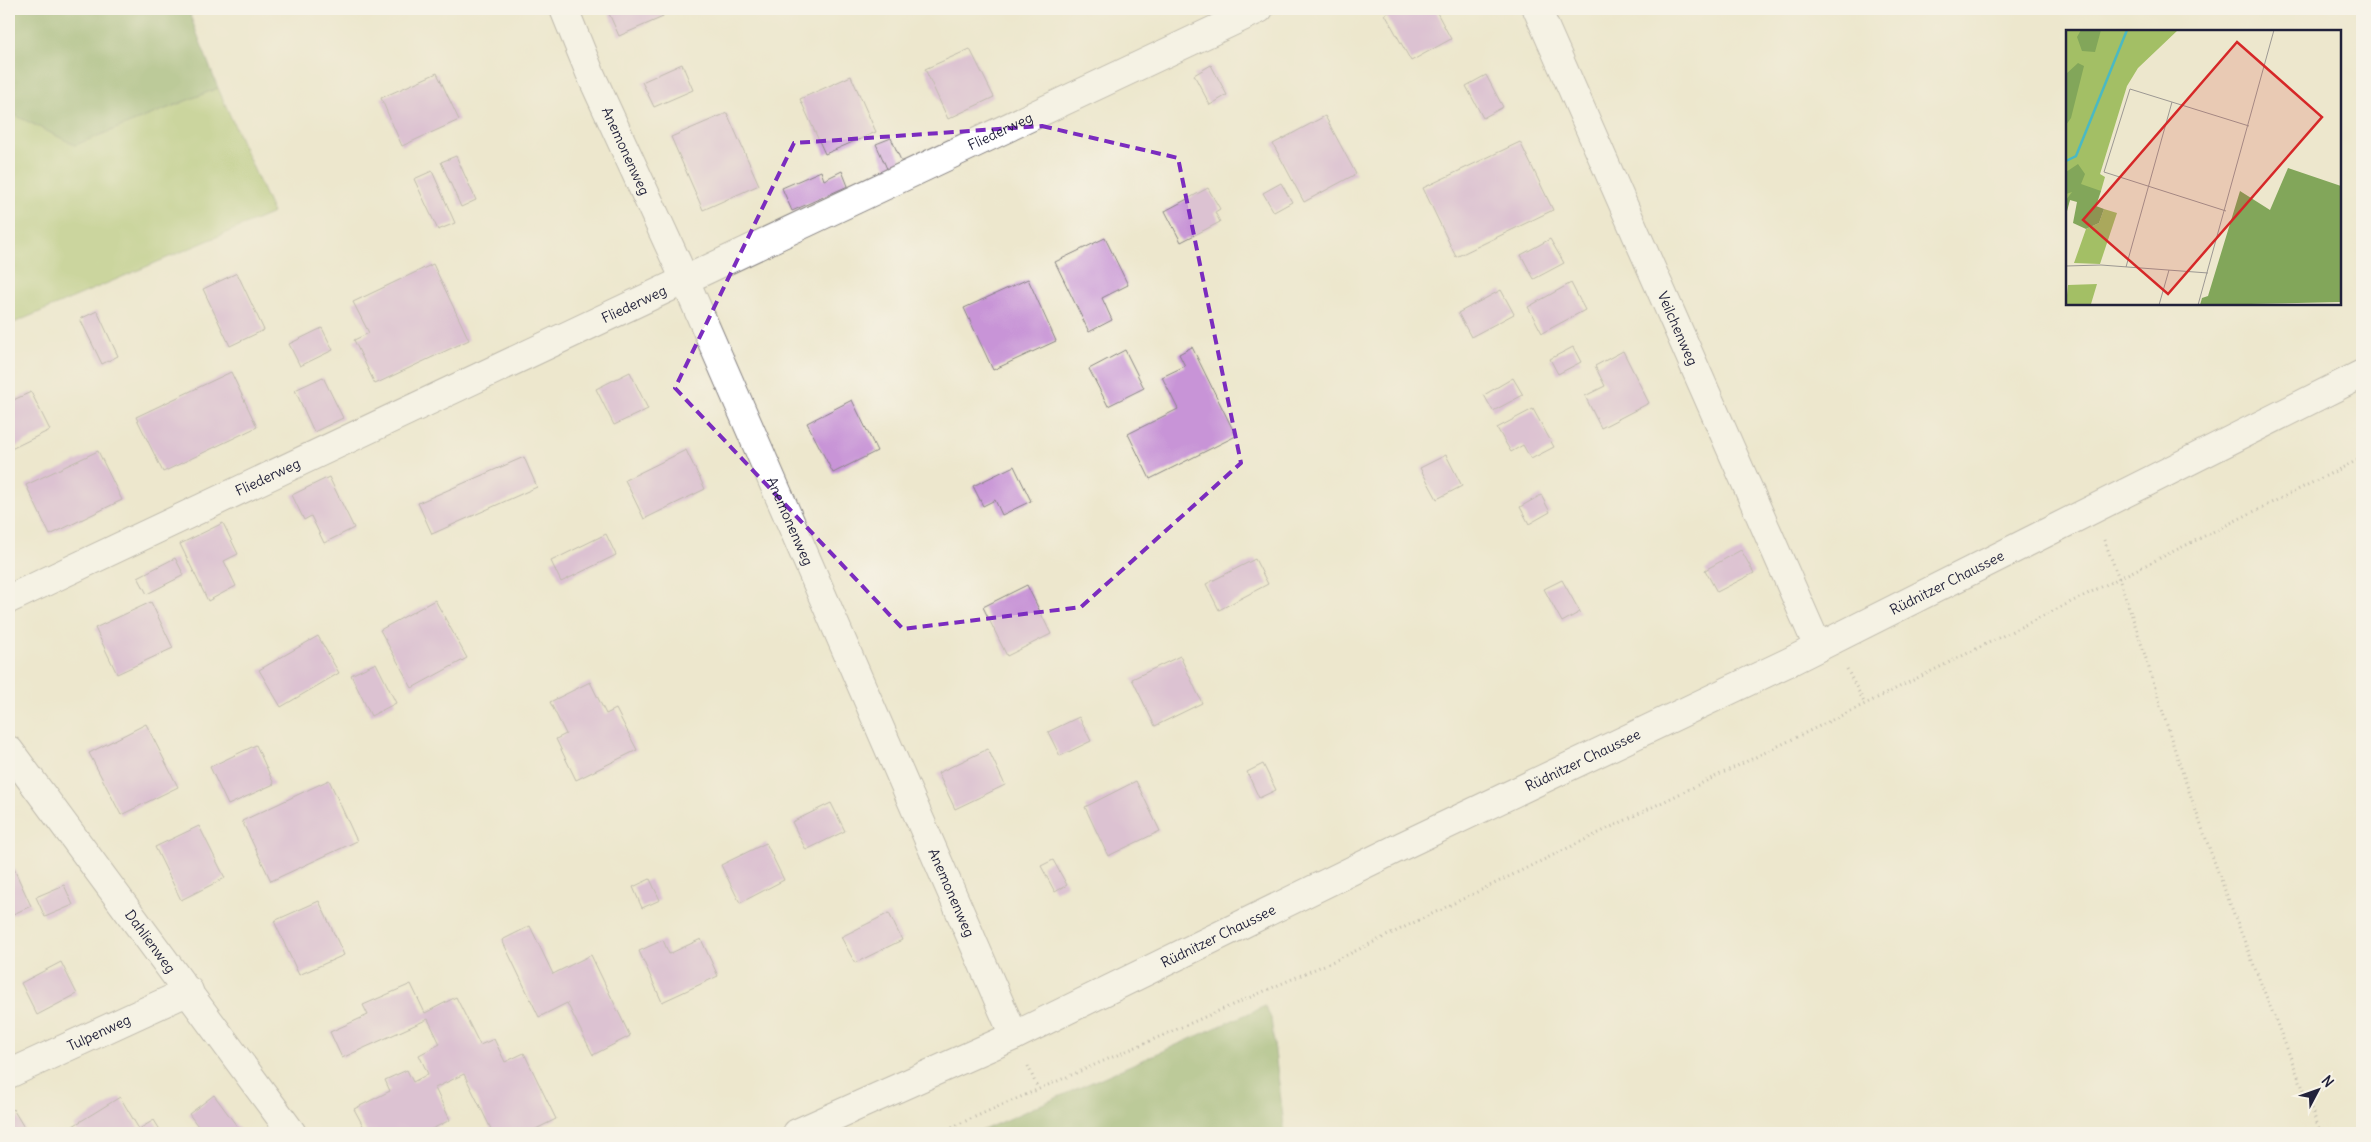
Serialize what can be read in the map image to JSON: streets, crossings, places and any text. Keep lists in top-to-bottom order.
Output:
{
  "streets": {
    "street": [
      "Fliederweg",
      "Anemonenweg",
      "Veilchenweg",
      "Rüdnitzer Chaussee",
      "Dahlienweg",
      "Tulpenweg"
    ]
  },
  "crossings": [
    ["Fliederweg", "Anemonenweg"],
    ["Anemonenweg", "Rüdnitzer Chaussee"],
    ["Veilchenweg", "Rüdnitzer Chaussee"],
    ["Dahlienweg", "Tulpenweg"]
  ],
  "north": "top right"
}
